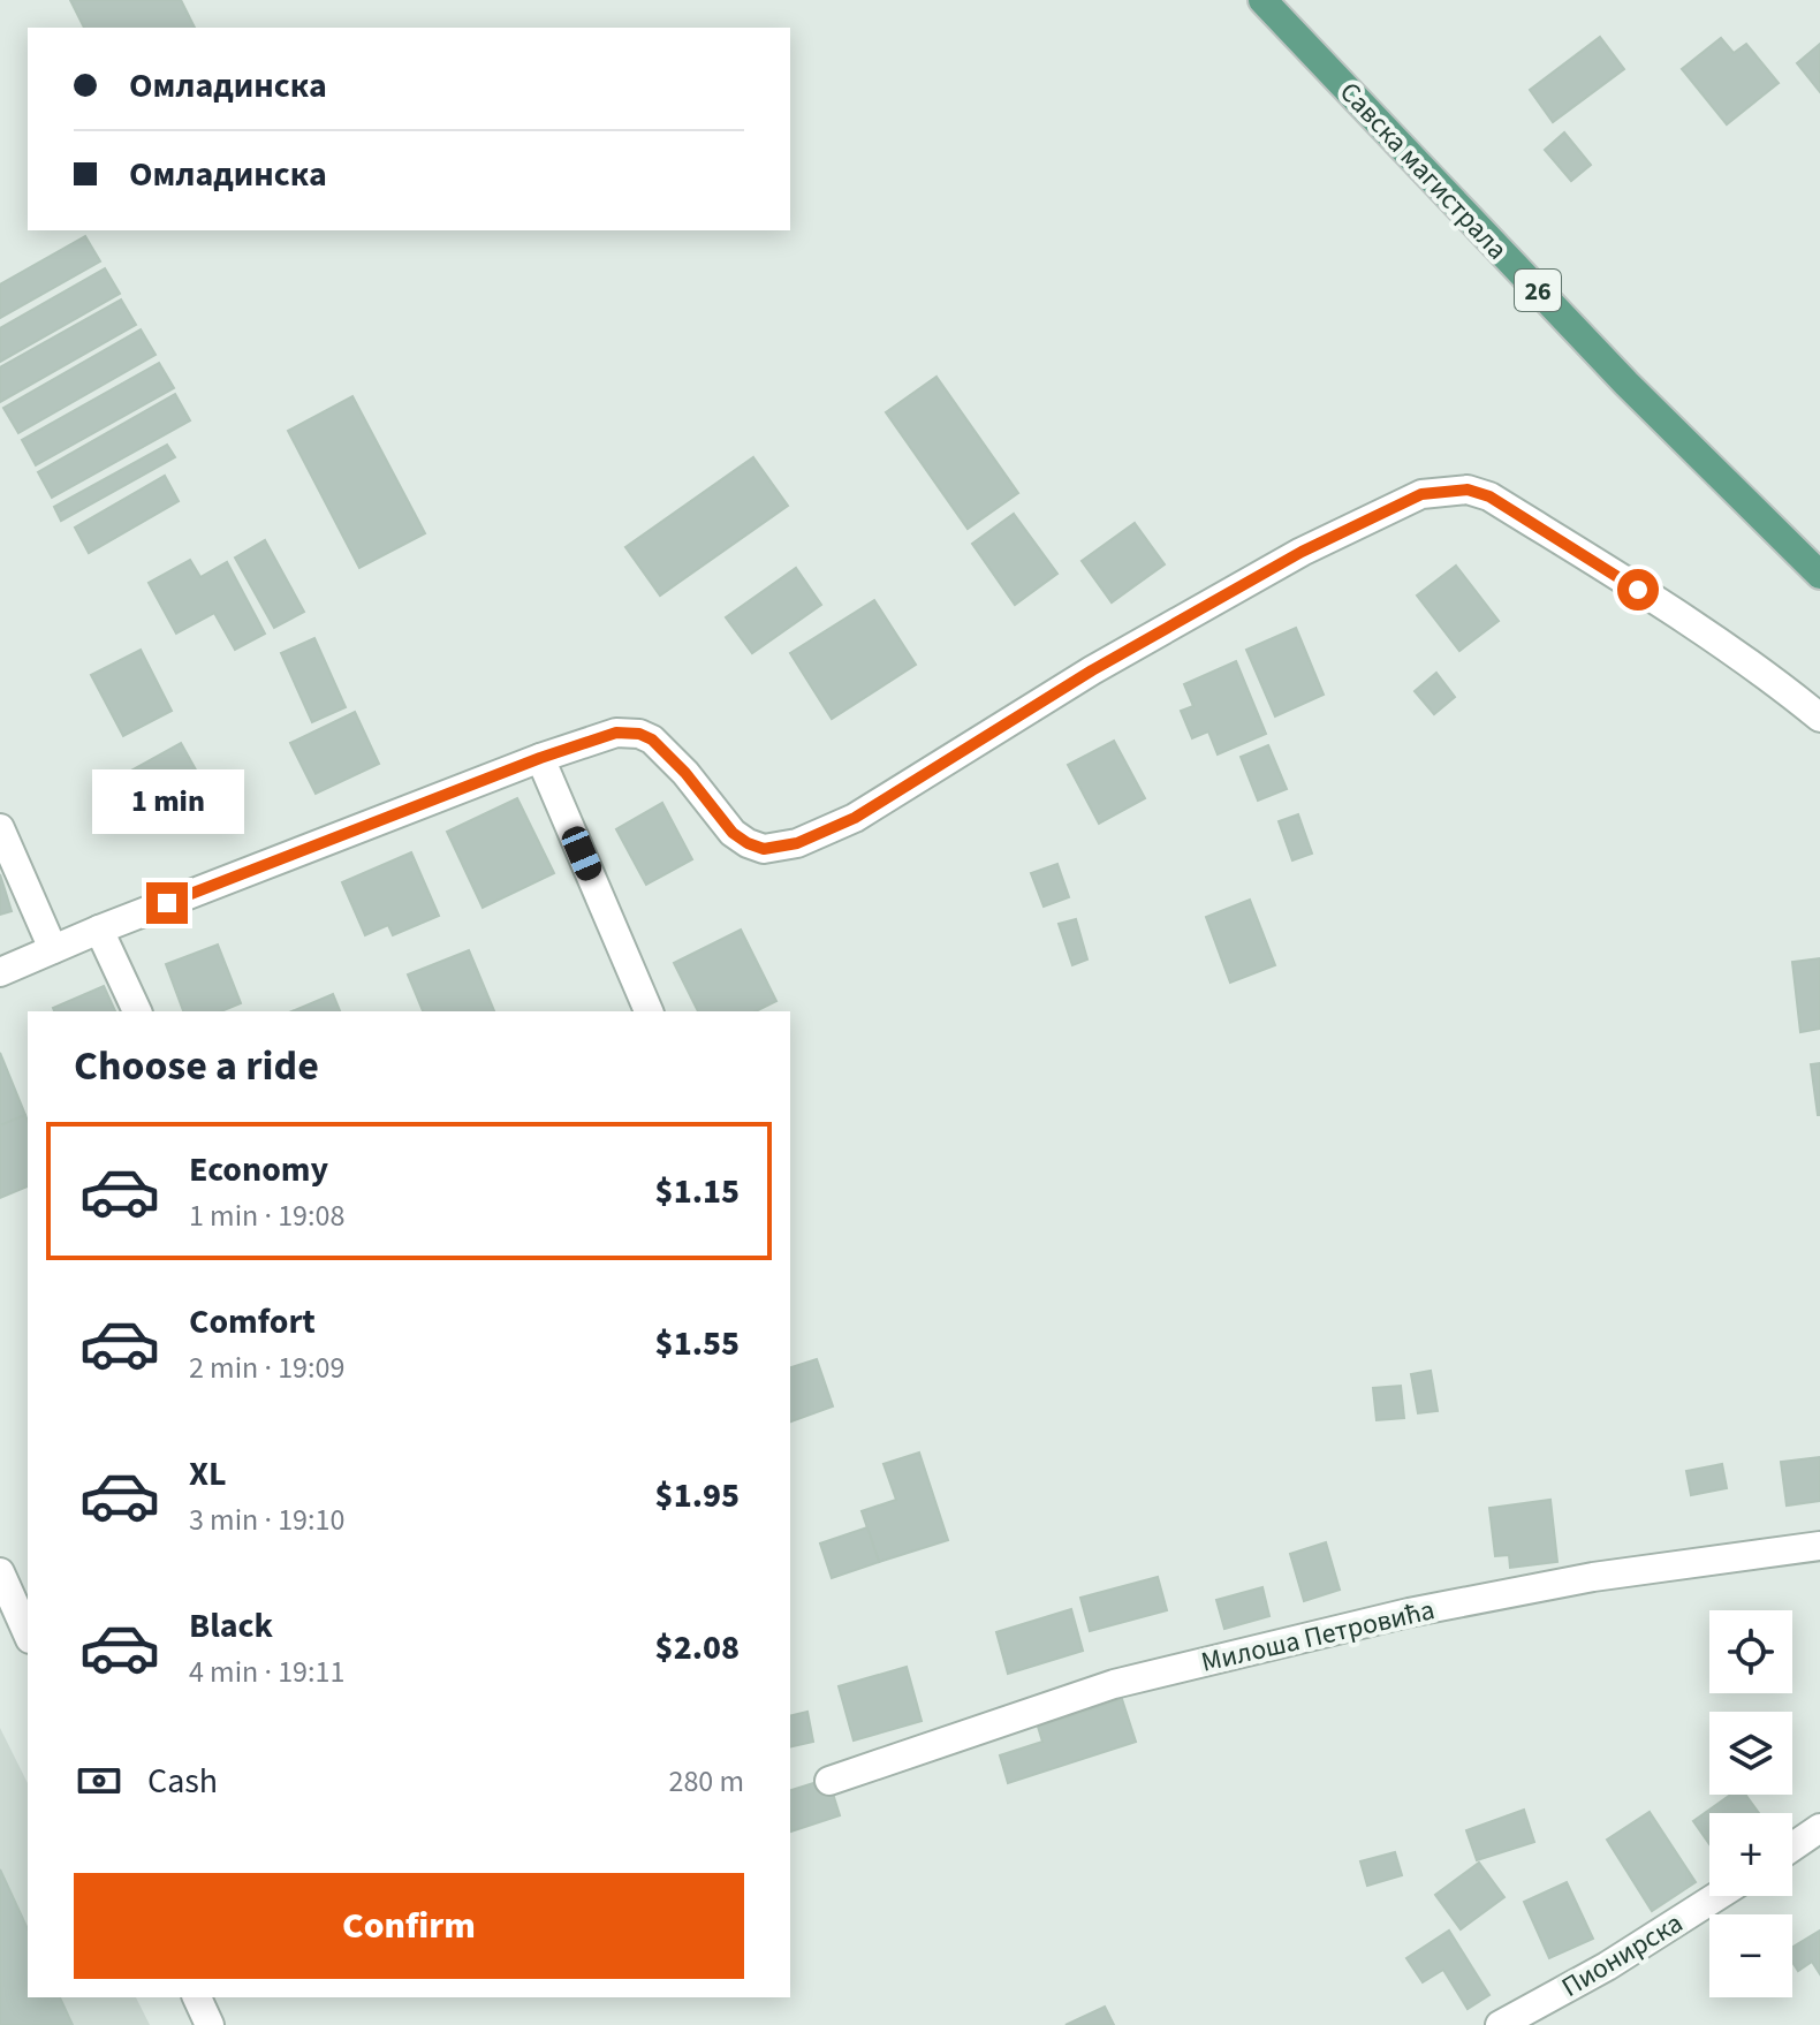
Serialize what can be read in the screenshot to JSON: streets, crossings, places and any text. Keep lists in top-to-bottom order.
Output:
{
  "streets": {
    "main road": ["Савска магистрала", "26"],
    "street": ["Милоша Петровића", "Пионирска"]
  },
  "page": {
    "banner": ["Омладинска", "Омладинска"],
    "bubble": "1 min",
    "heading": "Choose a ride",
    "list": [
      {
        "name": "Economy",
        "note": "1 min · 19:08",
        "value": "$1.15"
      },
      {
        "name": "Comfort",
        "note": "2 min · 19:09",
        "value": "$1.55"
      },
      {
        "name": "XL",
        "note": "3 min · 19:10",
        "value": "$1.95"
      },
      {
        "name": "Black",
        "note": "4 min · 19:11",
        "value": "$2.08"
      }
    ],
    "map_buttons": ["+", "−"],
    "pay": ["Cash", "280 m"],
    "buttons": "Confirm"
  }
}
